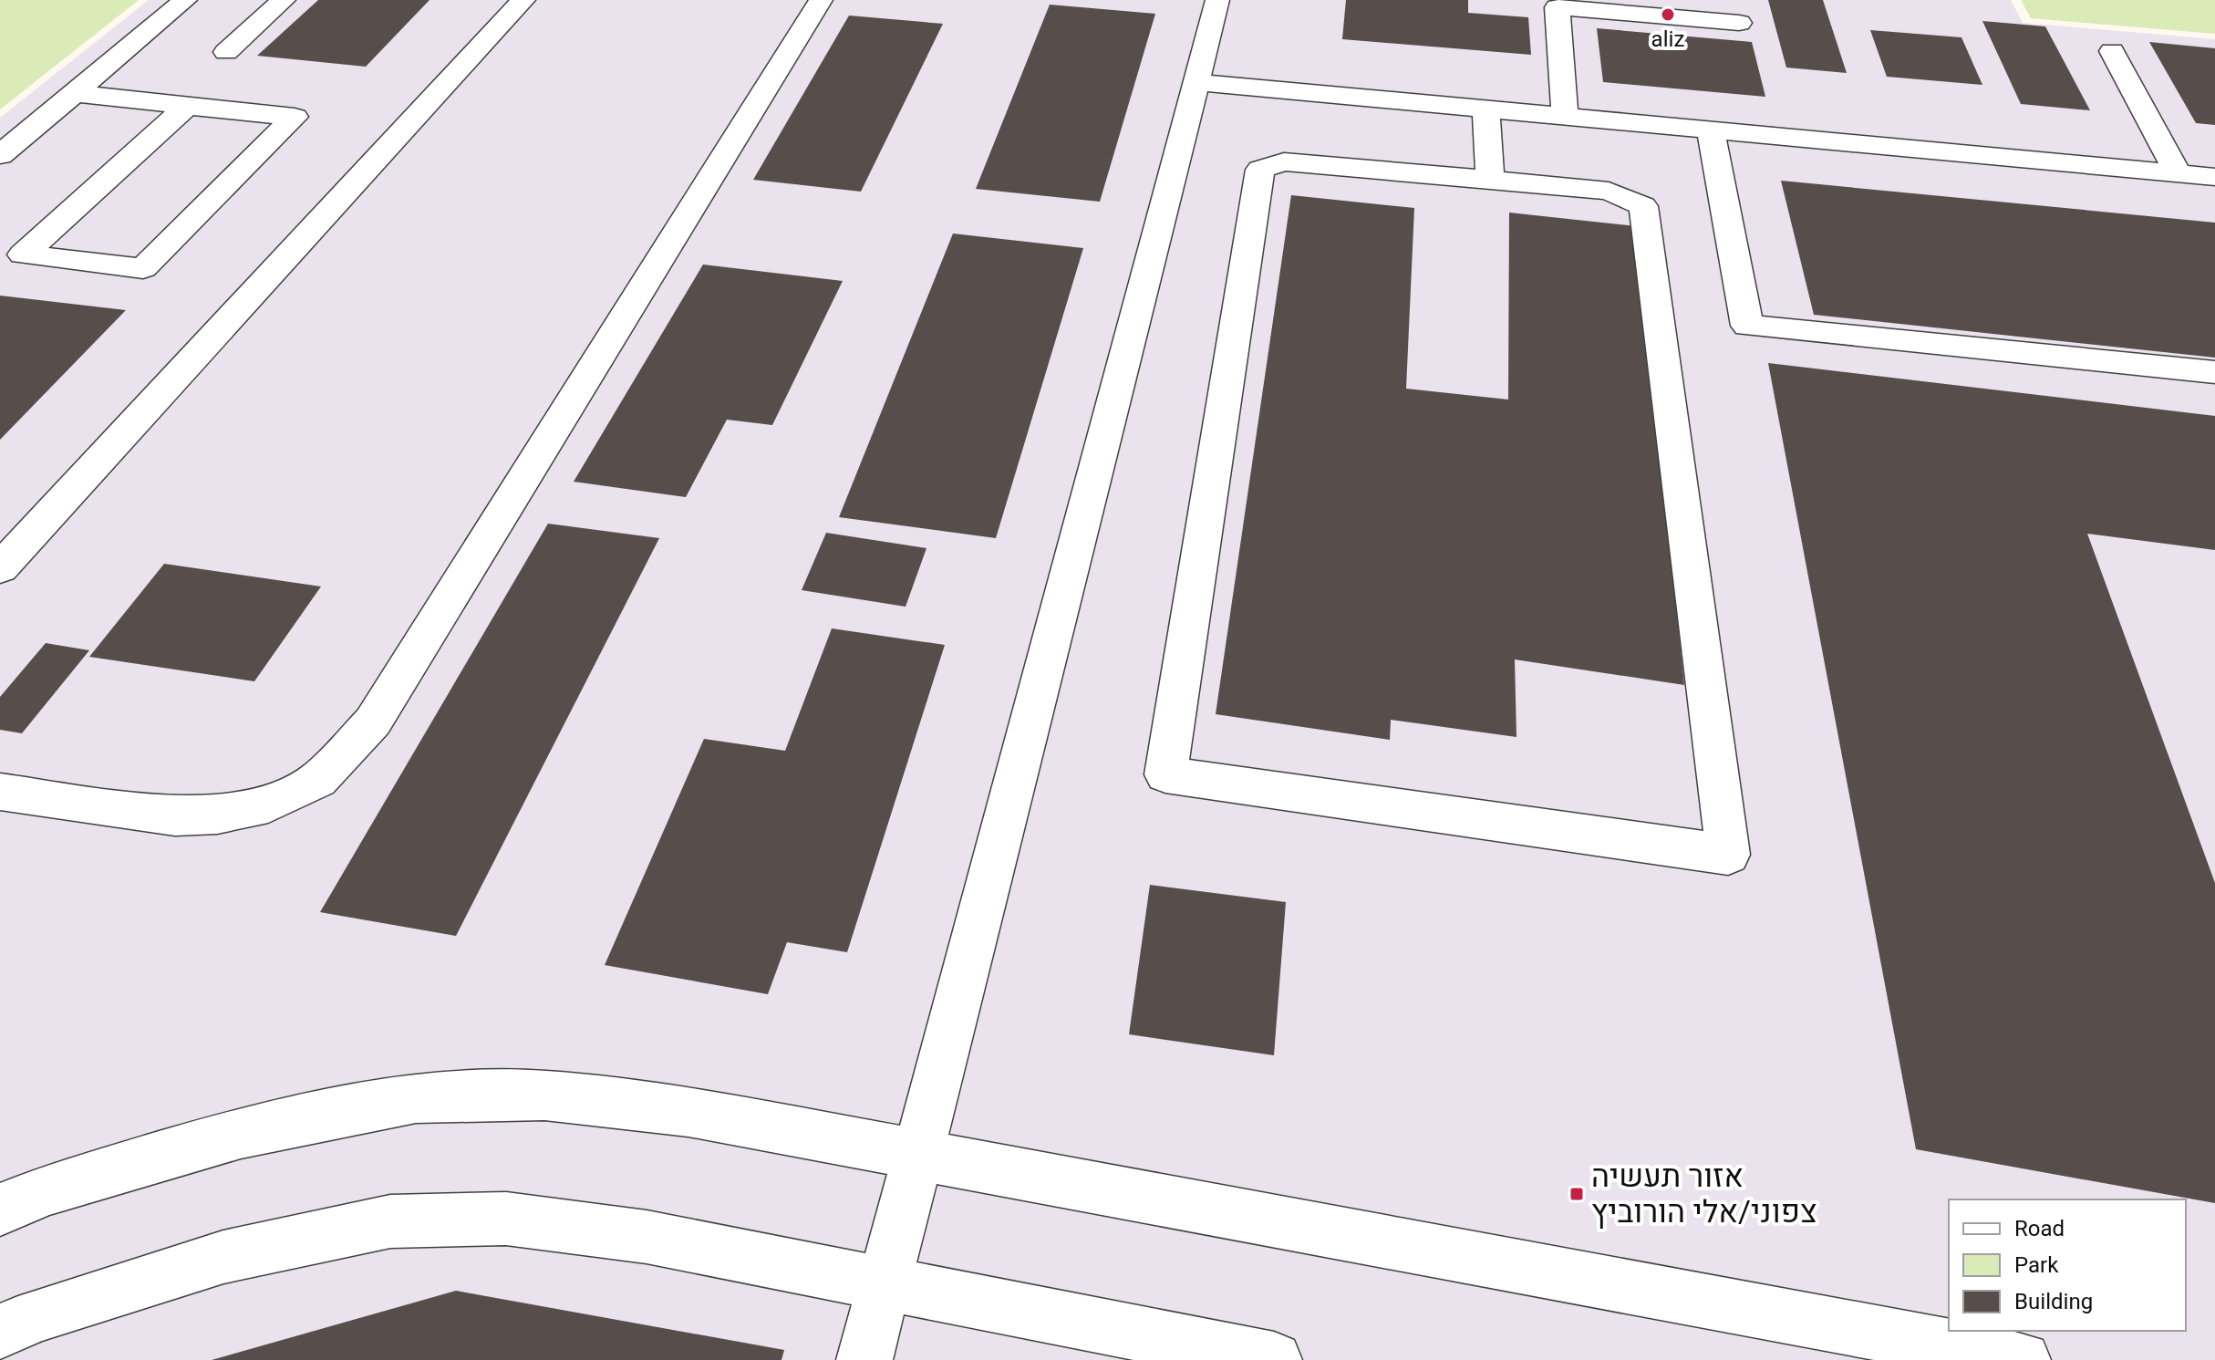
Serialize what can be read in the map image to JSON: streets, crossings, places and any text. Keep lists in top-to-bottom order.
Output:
{
  "places": {
    "other": ["aliz"],
    "transit": ["אזור תעשיה צפוני/אלי הורוביץ"]
  },
  "legend": ["Road", "Park", "Building"]
}
